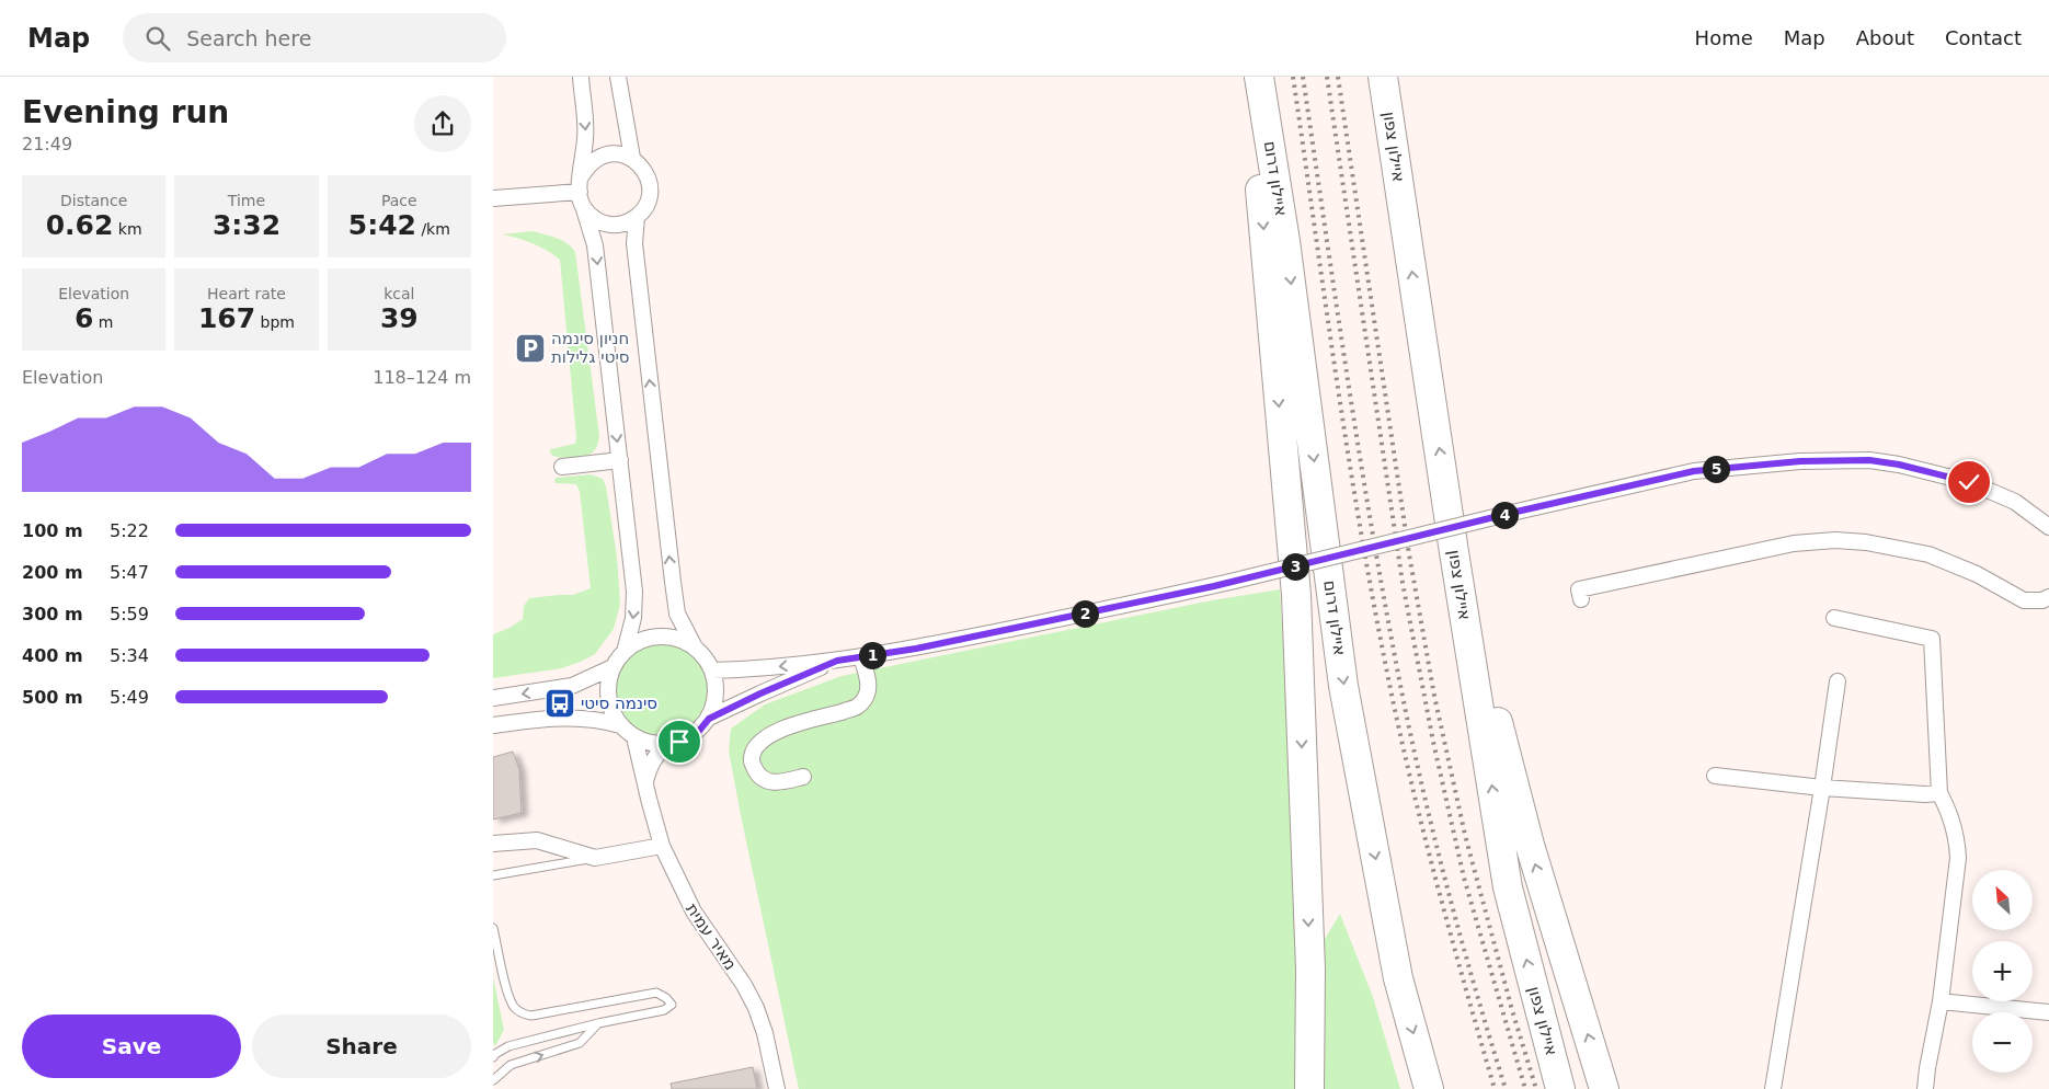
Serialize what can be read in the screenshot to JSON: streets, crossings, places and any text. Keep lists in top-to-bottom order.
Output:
{
  "streets": {
    "highway": ["איילון צפון", "איילון דרום"],
    "street": ["מאיר עמית"]
  },
  "places": {
    "parking": ["חניון סינמה סיטי גלילות"],
    "bus stop": ["סינמה סיטי"]
  },
  "north": "top left",
  "page": {
    "header": "Map",
    "search": "Search here",
    "nav": [
      "Home",
      "Map",
      "About",
      "Contact"
    ],
    "heading": ["Evening run", "21:49"],
    "stats": [
      ["Distance", "0.62 km"],
      ["Time", "3:32"],
      ["Pace", "5:42 /km"],
      ["Elevation", "6 m"],
      ["Heart rate", "167 bpm"],
      ["kcal", "39"]
    ],
    "chart": ["Elevation", "118–124 m"],
    "pins": [
      "5",
      "4",
      "3",
      "2",
      "1"
    ],
    "list": [
      {
        "name": "100 m",
        "note": "5:22"
      },
      {
        "name": "200 m",
        "note": "5:47"
      },
      {
        "name": "300 m",
        "note": "5:59"
      },
      {
        "name": "400 m",
        "note": "5:34"
      },
      {
        "name": "500 m",
        "note": "5:49"
      }
    ],
    "map_buttons": ["+", "−"],
    "buttons": ["Save", "Share"]
  }
}
